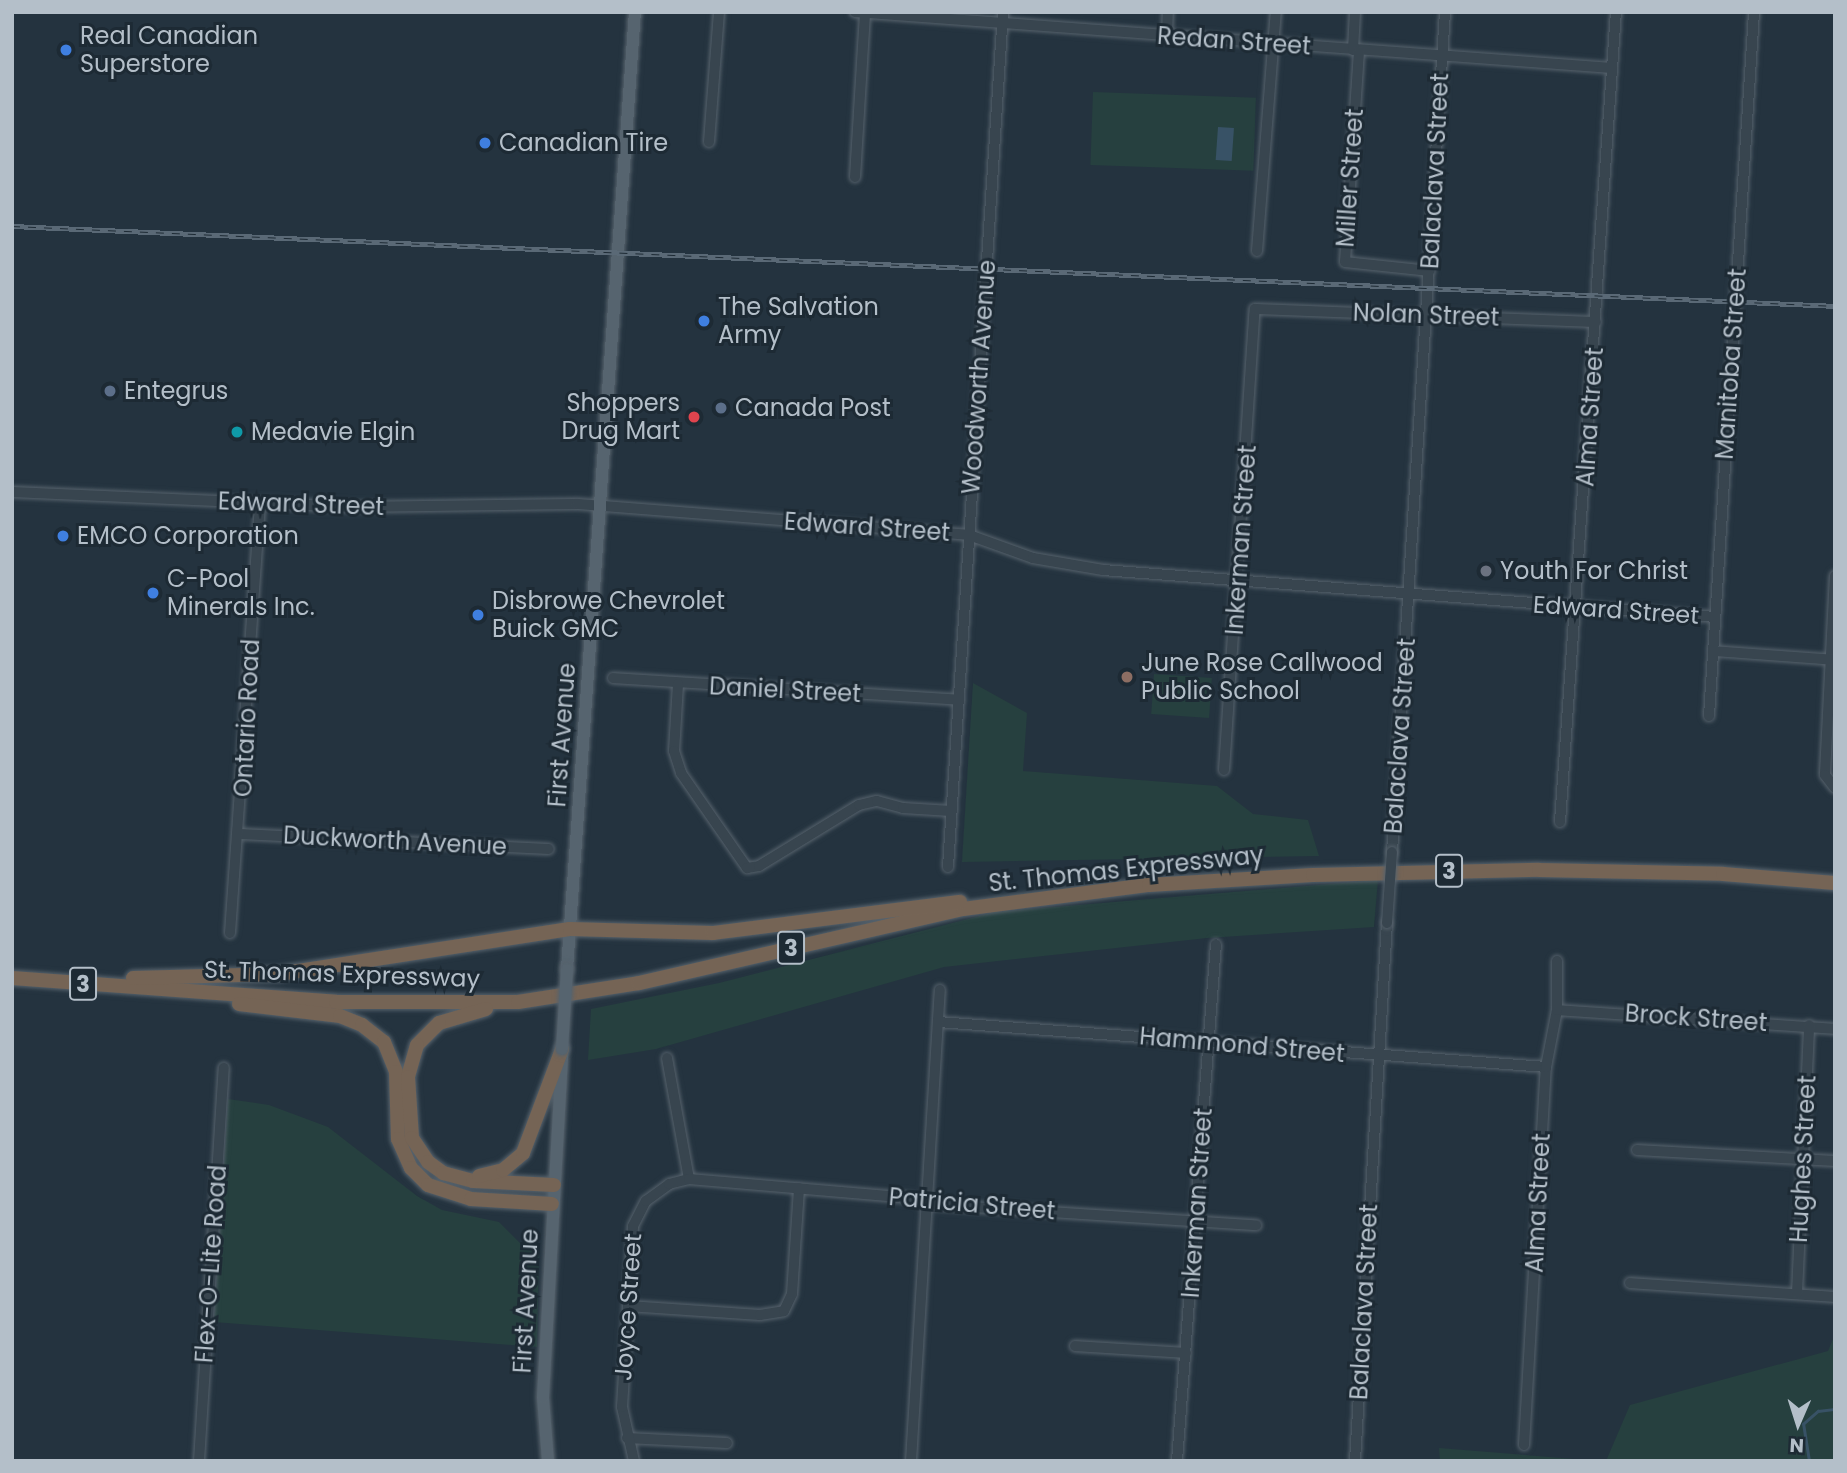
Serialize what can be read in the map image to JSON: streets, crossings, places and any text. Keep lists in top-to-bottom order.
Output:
{
  "streets": {
    "highway": ["St. Thomas Expressway", "3"],
    "main road": ["First Avenue"],
    "street": [
      "Redan Street",
      "Balaclava Street",
      "Miller Street",
      "Nolan Street",
      "Manitoba Street",
      "Woodworth Avenue",
      "Alma Street",
      "Edward Street",
      "Inkerman Street",
      "Daniel Street",
      "Ontario Road",
      "Duckworth Avenue",
      "Brock Street",
      "Hammond Street",
      "Hughes Street",
      "Patricia Street",
      "Flex-O-Lite Road",
      "Joyce Street"
    ]
  },
  "crossings": [
    ["Redan Street", "Balaclava Street"],
    ["Redan Street", "Miller Street"],
    ["Redan Street", "Woodworth Avenue"],
    ["Redan Street", "Alma Street"],
    ["Balaclava Street", "Miller Street"],
    ["Balaclava Street", "Nolan Street"],
    ["Balaclava Street", "Edward Street"],
    ["Balaclava Street", "Hammond Street"],
    ["Nolan Street", "Alma Street"],
    ["Nolan Street", "Inkerman Street"],
    ["Manitoba Street", "Edward Street"],
    ["Woodworth Avenue", "Edward Street"],
    ["Woodworth Avenue", "Daniel Street"],
    ["Alma Street", "Edward Street"],
    ["Alma Street", "Brock Street"],
    ["Alma Street", "Hammond Street"],
    ["Edward Street", "Inkerman Street"],
    ["Edward Street", "Ontario Road"],
    ["Edward Street", "First Avenue"],
    ["Inkerman Street", "Hammond Street"],
    ["Inkerman Street", "Patricia Street"],
    ["Ontario Road", "Duckworth Avenue"],
    ["Brock Street", "Hughes Street"],
    ["Patricia Street", "Joyce Street"]
  ],
  "places": [
    "Real Canadian Superstore",
    "Canadian Tire",
    "The Salvation Army",
    "Entegrus",
    "Canada Post",
    "Shoppers Drug Mart",
    "Medavie Elgin",
    "EMCO Corporation",
    "Youth For Christ",
    "C-Pool Minerals Inc.",
    "Disbrowe Chevrolet Buick GMC",
    "June Rose Callwood Public School"
  ],
  "north": "bottom"
}
